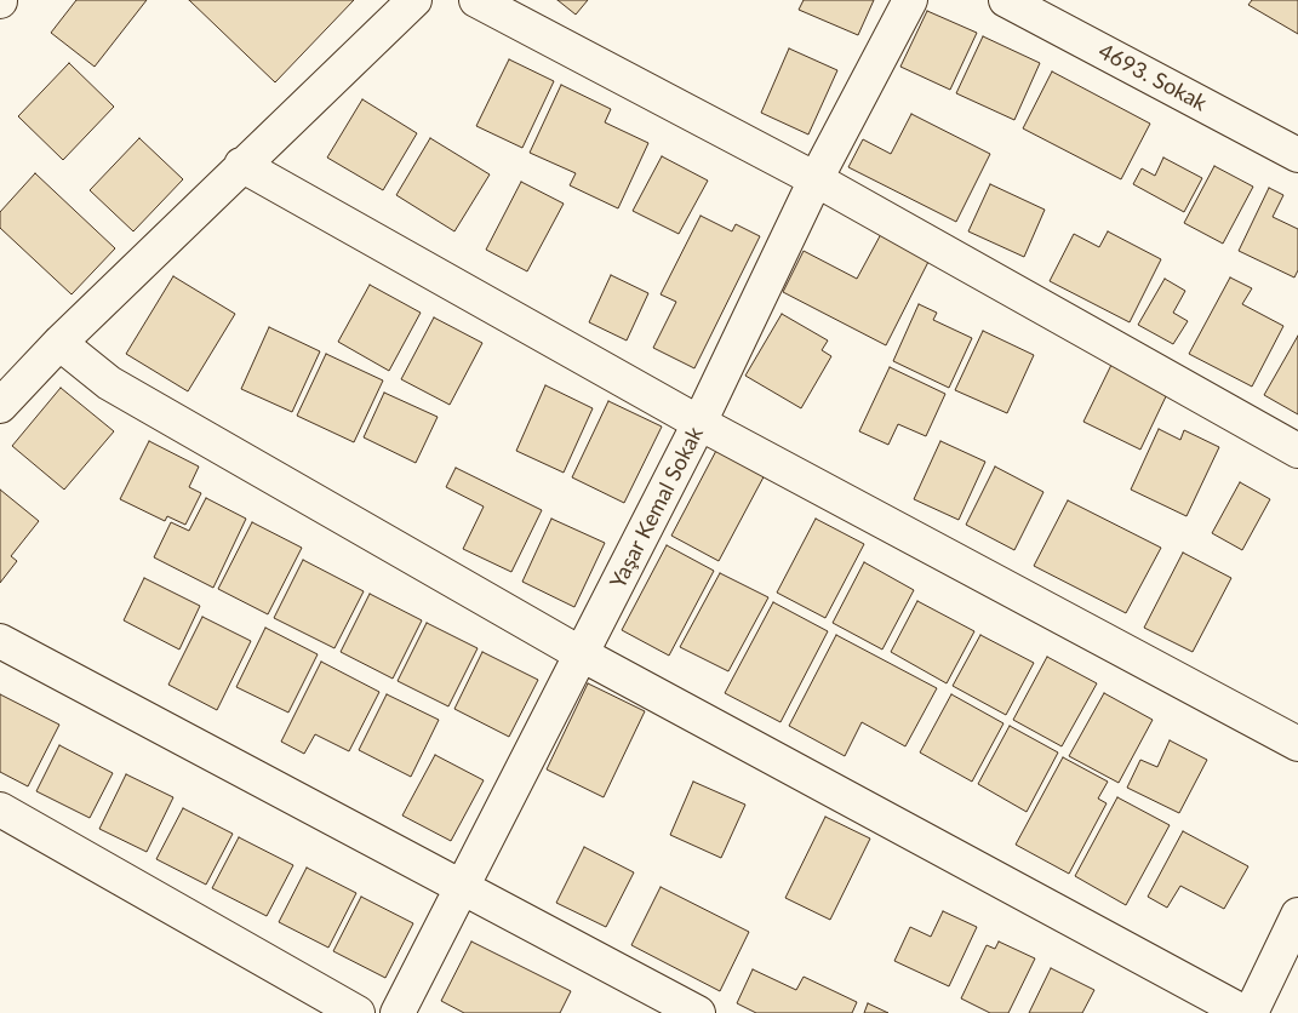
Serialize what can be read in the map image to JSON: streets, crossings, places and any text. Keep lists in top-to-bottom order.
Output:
{
  "streets": {
    "street": ["4693. Sokak", "Yaşar Kemal Sokak"]
  }
}
